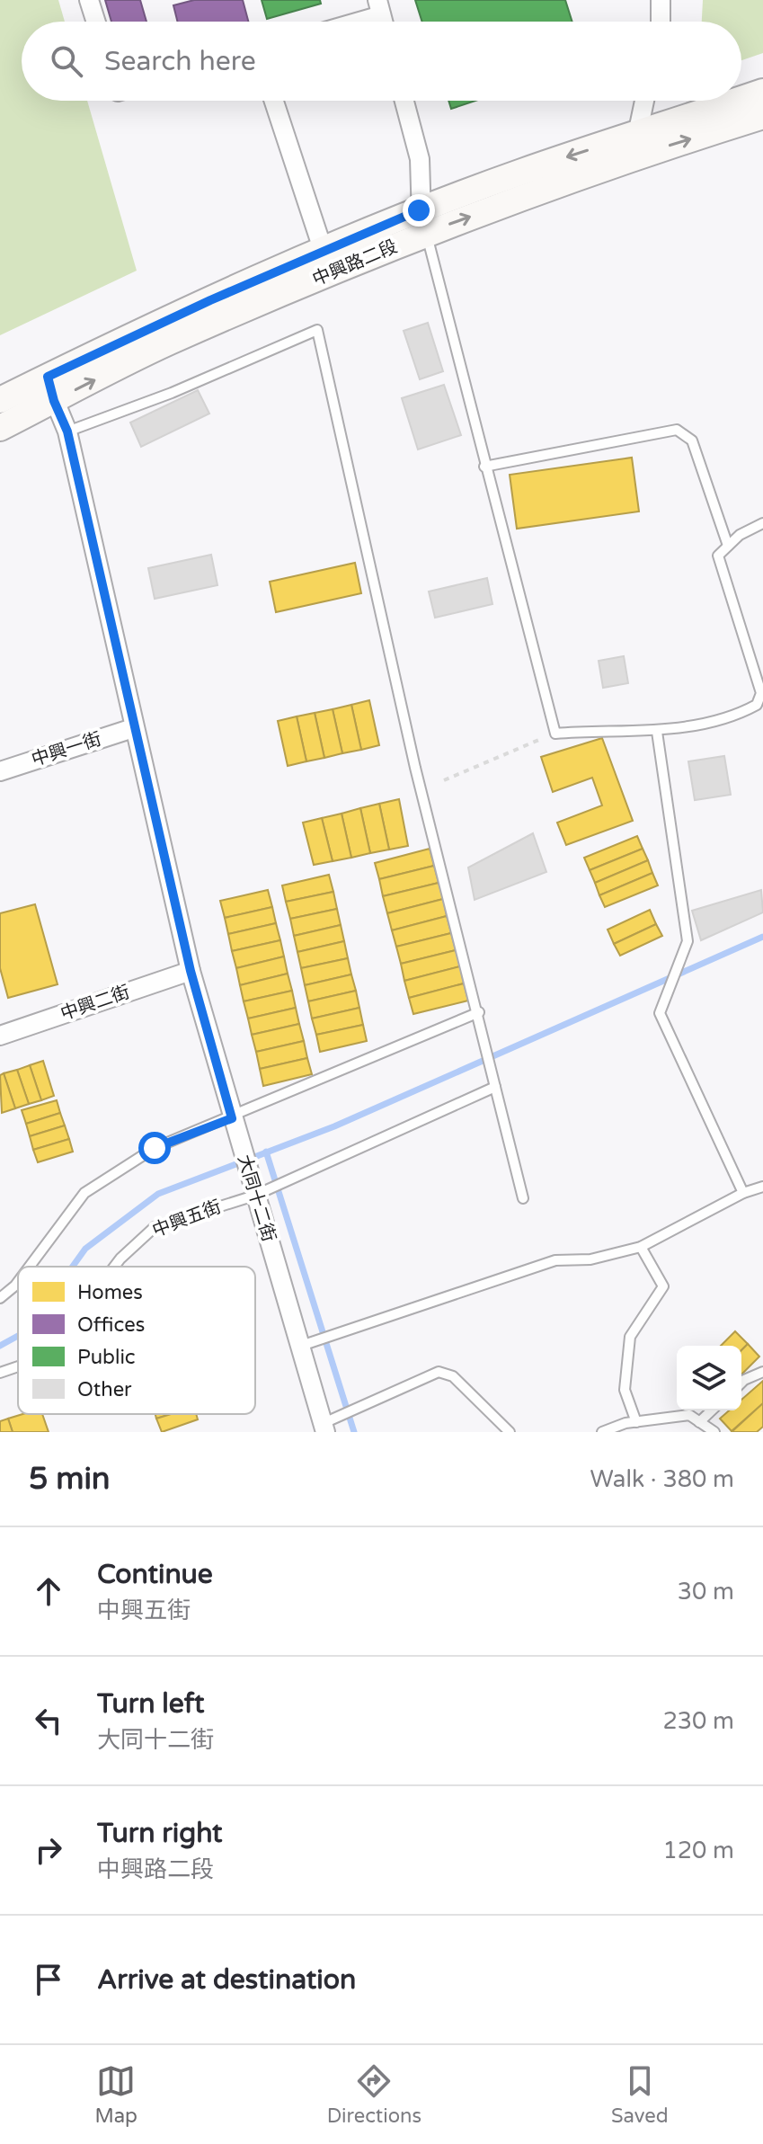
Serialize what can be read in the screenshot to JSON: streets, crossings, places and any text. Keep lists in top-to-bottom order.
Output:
{
  "streets": {
    "main road": ["中興路二段"],
    "street": ["中興一街", "中興二街", "大同十二街"],
    "lane": ["中興五街"]
  },
  "crossings": [
    ["中興路二段", "大同十二街"],
    ["中興一街", "大同十二街"],
    ["中興二街", "大同十二街"],
    ["大同十二街", "中興五街"]
  ],
  "legend": [
    "Homes",
    "Offices",
    "Public",
    "Other"
  ],
  "page": {
    "search": "Search here",
    "heading": ["5 min", "Walk · 380 m"],
    "list": [
      ["Continue", "中興五街", "30 m"],
      ["Turn left", "大同十二街", "230 m"],
      ["Turn right", "中興路二段", "120 m"],
      "Arrive at destination"
    ],
    "nav": ["Map", "Directions", "Saved"]
  }
}
